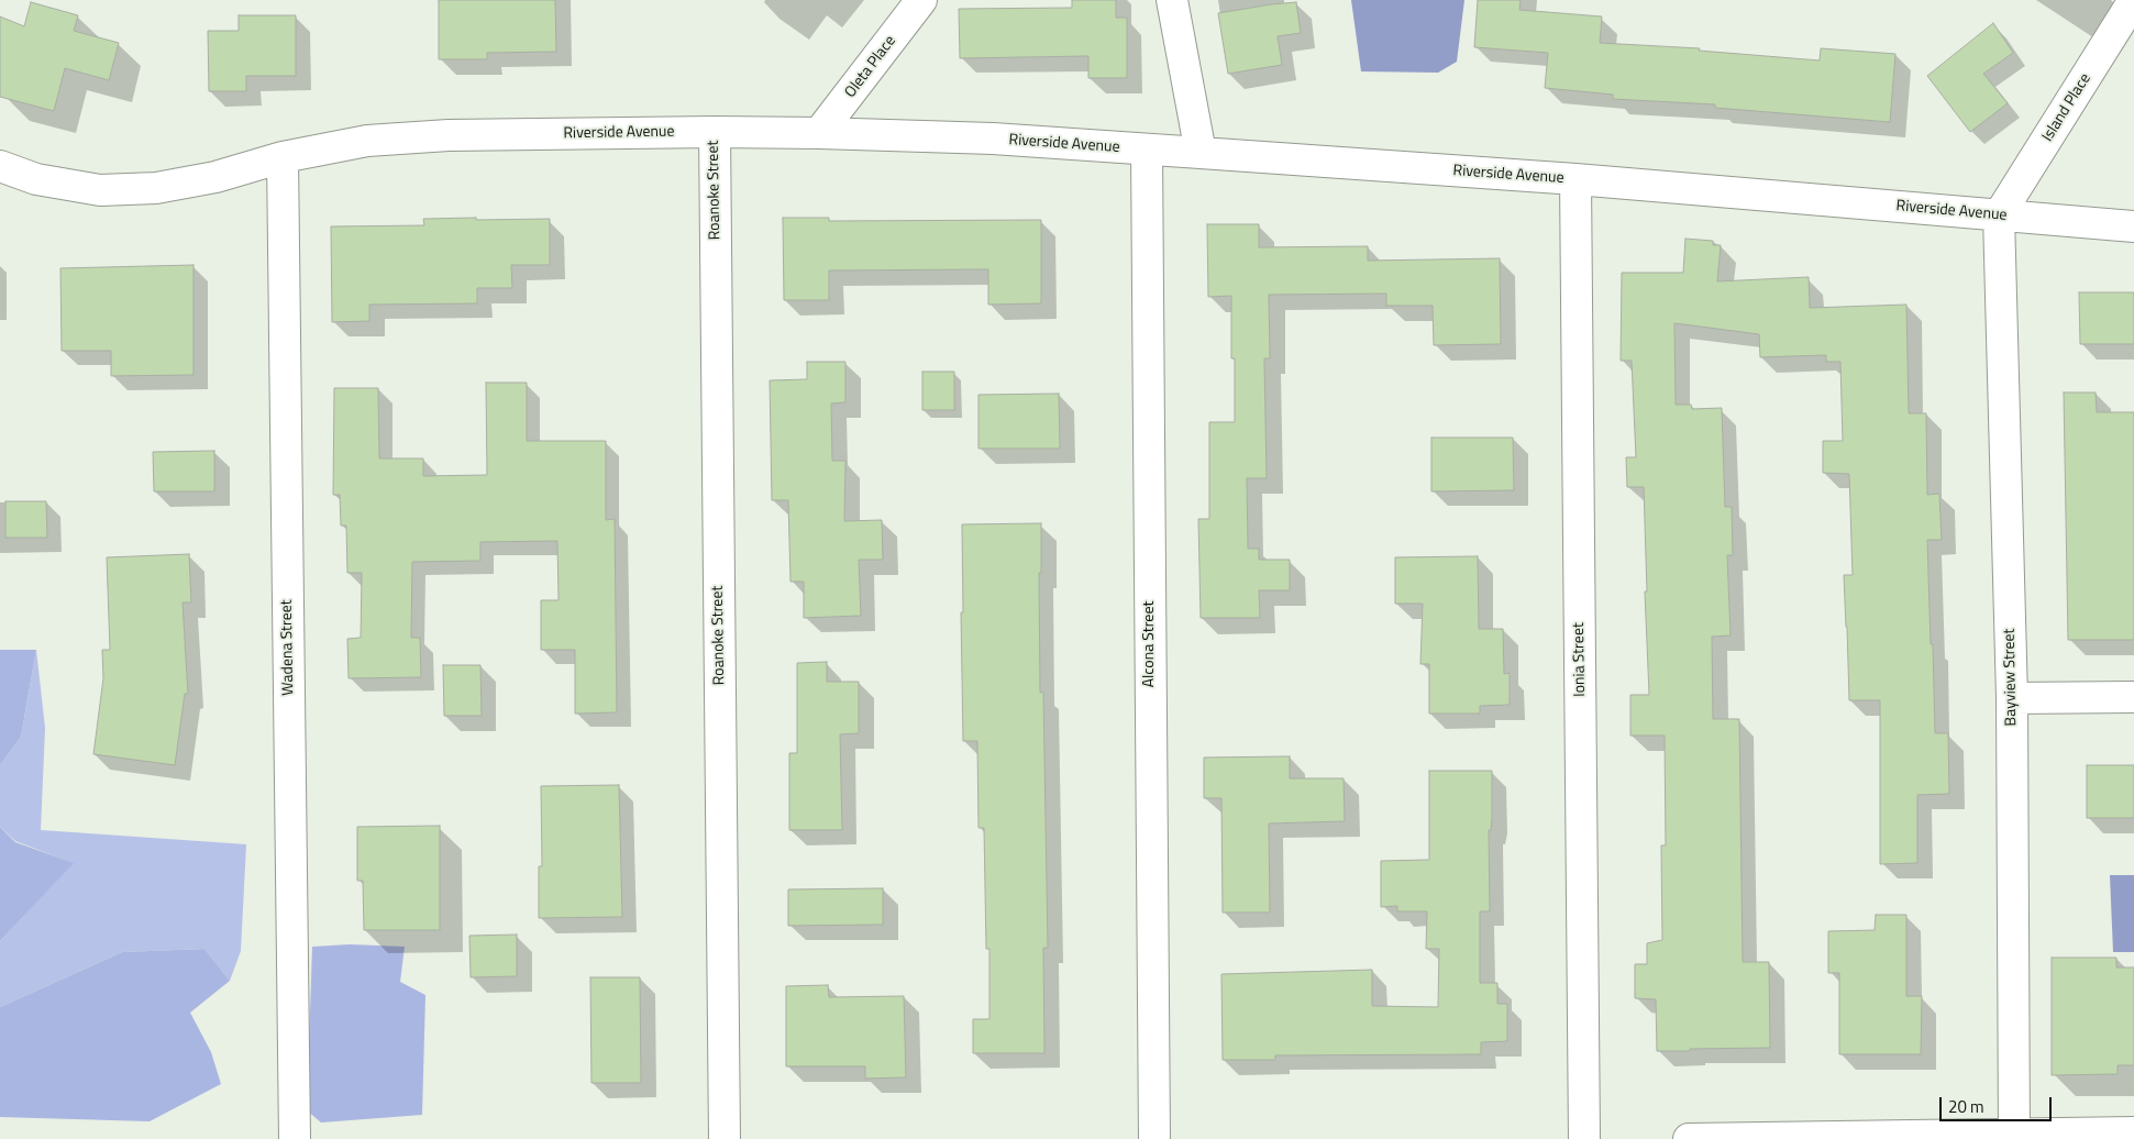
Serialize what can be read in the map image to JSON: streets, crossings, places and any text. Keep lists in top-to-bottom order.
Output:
{
  "streets": {
    "street": [
      "Oleta Place",
      "Island Place",
      "Riverside Avenue",
      "Roanoke Street",
      "Alcona Street",
      "Wadena Street",
      "Ionia Street",
      "Bayview Street"
    ]
  },
  "crossings": [
    ["Oleta Place", "Riverside Avenue"],
    ["Island Place", "Riverside Avenue"],
    ["Island Place", "Bayview Street"],
    ["Riverside Avenue", "Roanoke Street"],
    ["Riverside Avenue", "Alcona Street"],
    ["Riverside Avenue", "Wadena Street"],
    ["Riverside Avenue", "Ionia Street"],
    ["Riverside Avenue", "Bayview Street"]
  ],
  "scale_bar": "20 m"
}
